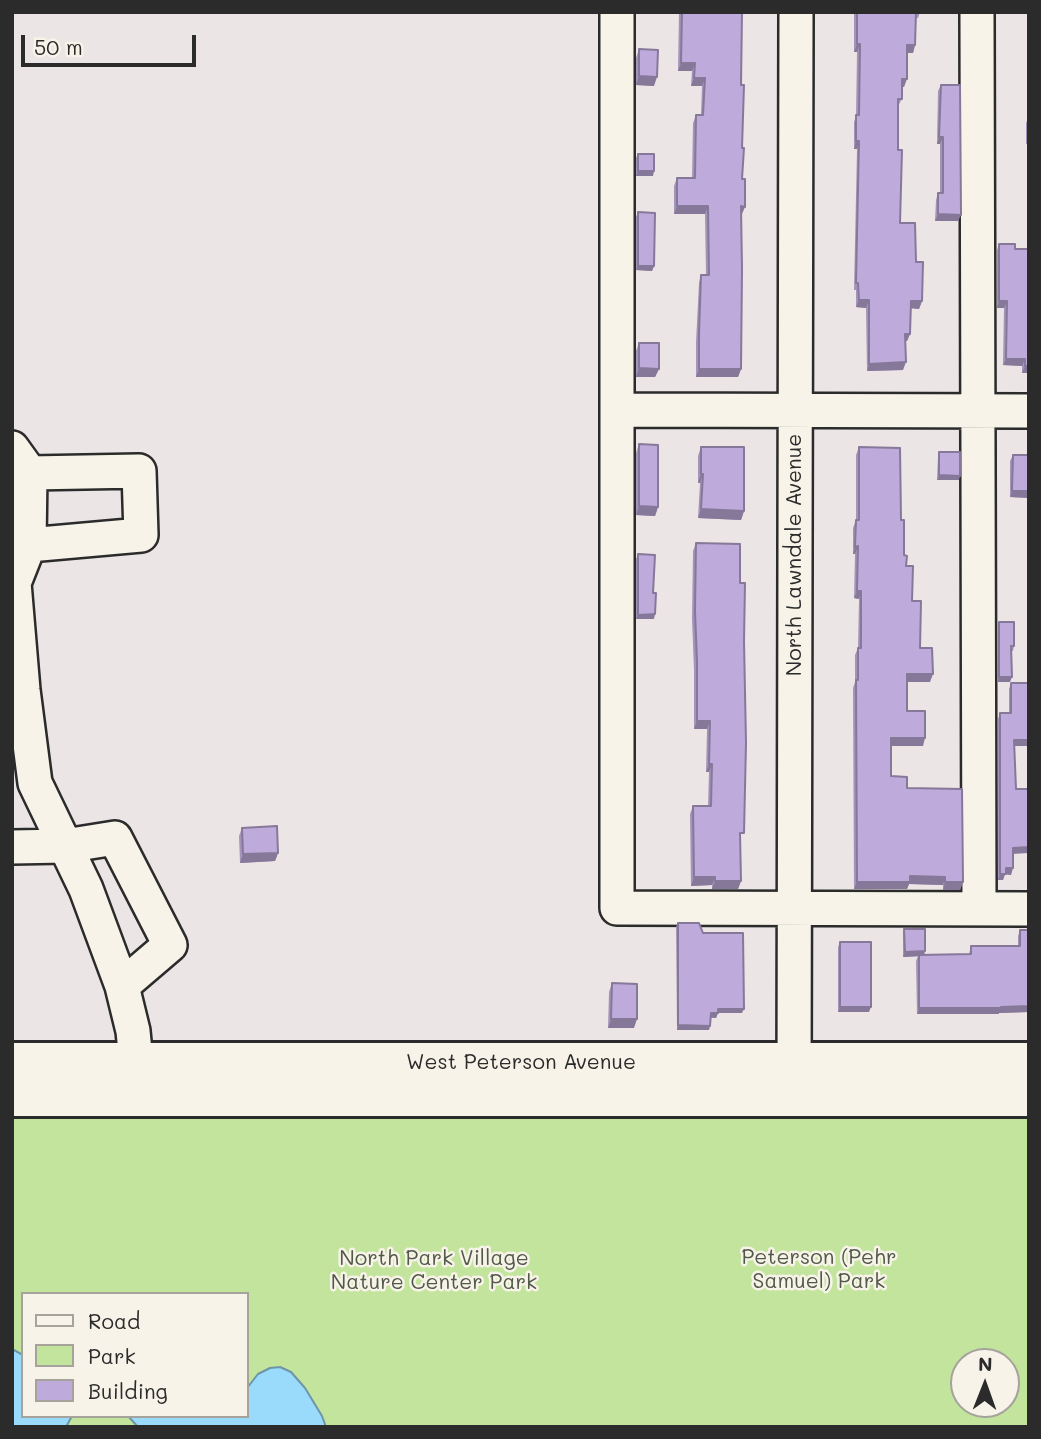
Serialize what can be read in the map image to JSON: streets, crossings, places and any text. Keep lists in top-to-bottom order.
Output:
{
  "streets": {
    "main road": ["West Peterson Avenue"],
    "street": ["North Lawndale Avenue"]
  },
  "crossings": [
    ["North Lawndale Avenue", "West Peterson Avenue"]
  ],
  "parks": ["Peterson (Pehr Samuel) Park", "North Park Village Nature Center Park"],
  "legend": ["Road", "Park", "Building"],
  "scale_bar": "50 m",
  "north": "top"
}
